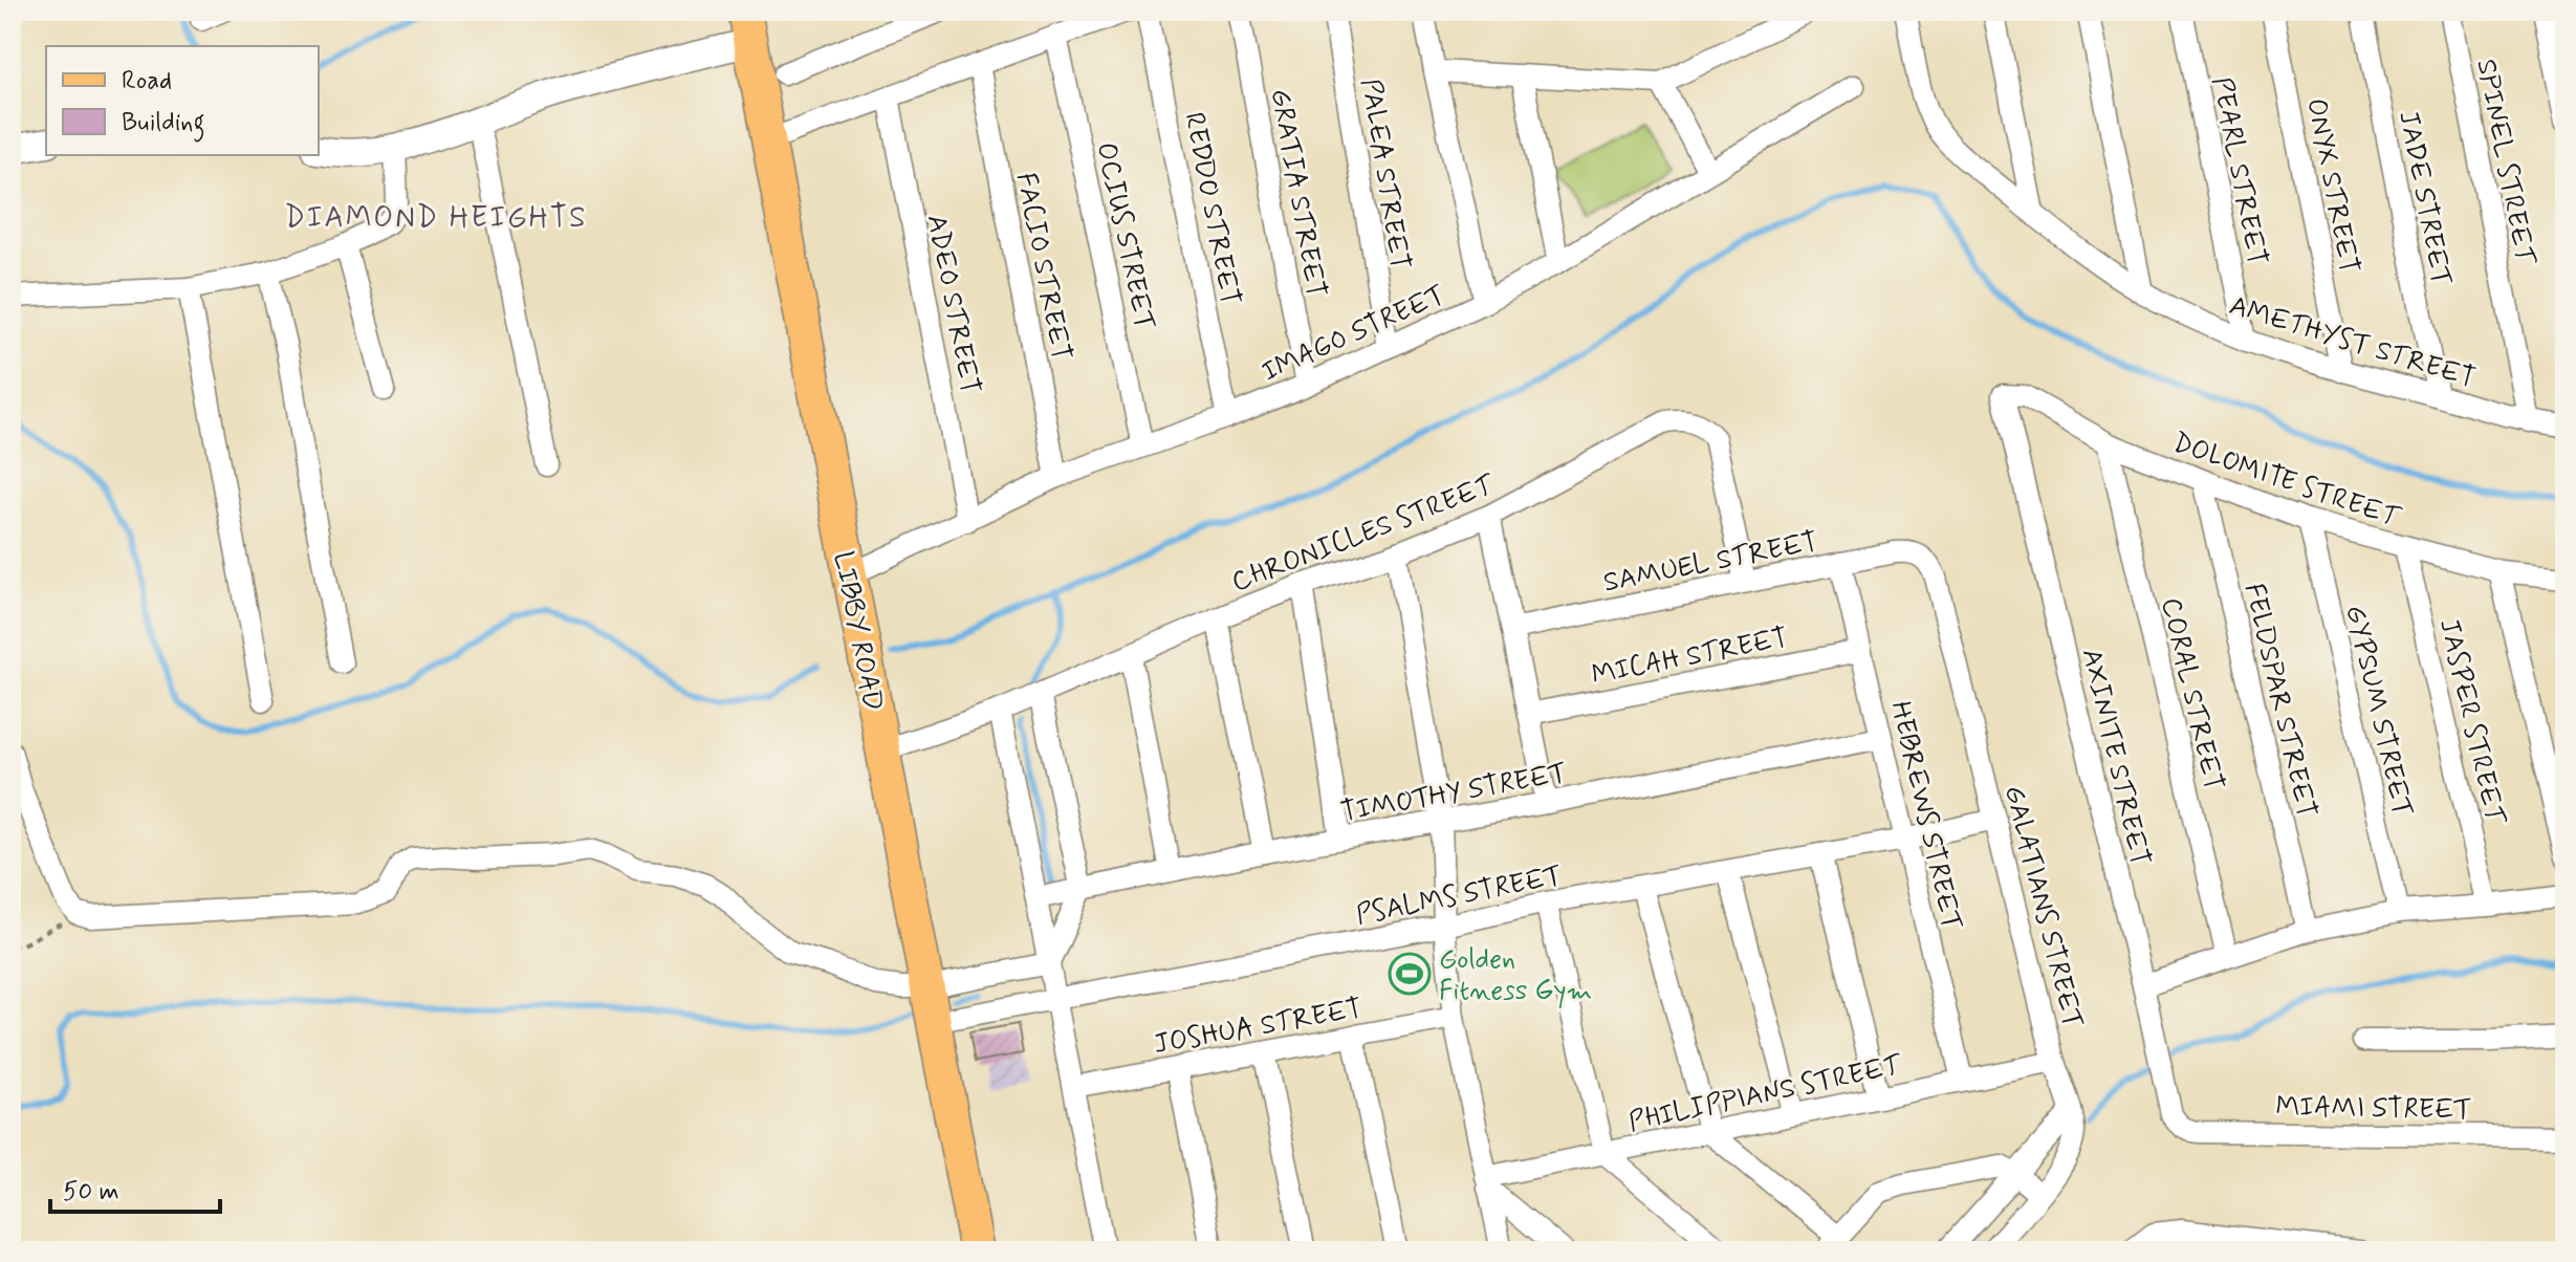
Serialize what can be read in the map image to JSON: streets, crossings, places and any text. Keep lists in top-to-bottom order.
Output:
{
  "streets": {
    "main road": ["LIBBY ROAD"],
    "street": [
      "SPINEL STREET",
      "PEARL STREET",
      "PALEA STREET",
      "ONYX STREET",
      "GRATIA STREET",
      "JADE STREET",
      "REDDO STREET",
      "OCIUS STREET",
      "FACIO STREET",
      "ADEO STREET",
      "IMAGO STREET",
      "AMETHYST STREET",
      "DOLOMITE STREET",
      "CHRONICLES STREET",
      "SAMUEL STREET",
      "MICAH STREET",
      "CORAL STREET",
      "FELDSPAR STREET",
      "GYPSUM STREET",
      "JASPER STREET",
      "AXINITE STREET",
      "TIMOTHY STREET",
      "HEBREWS STREET",
      "PSALMS STREET",
      "GALATIANS STREET",
      "JOSHUA STREET",
      "PHILIPPIANS STREET",
      "MIAMI STREET"
    ]
  },
  "crossings": [
    ["SPINEL STREET", "AMETHYST STREET"],
    ["PEARL STREET", "AMETHYST STREET"],
    ["PALEA STREET", "IMAGO STREET"],
    ["ONYX STREET", "AMETHYST STREET"],
    ["GRATIA STREET", "IMAGO STREET"],
    ["JADE STREET", "AMETHYST STREET"],
    ["REDDO STREET", "IMAGO STREET"],
    ["OCIUS STREET", "IMAGO STREET"],
    ["FACIO STREET", "IMAGO STREET"],
    ["ADEO STREET", "IMAGO STREET"],
    ["IMAGO STREET", "LIBBY ROAD"],
    ["DOLOMITE STREET", "CORAL STREET"],
    ["DOLOMITE STREET", "FELDSPAR STREET"],
    ["DOLOMITE STREET", "GYPSUM STREET"],
    ["DOLOMITE STREET", "JASPER STREET"],
    ["DOLOMITE STREET", "AXINITE STREET"],
    ["CHRONICLES STREET", "SAMUEL STREET"],
    ["CHRONICLES STREET", "LIBBY ROAD"],
    ["SAMUEL STREET", "HEBREWS STREET"],
    ["SAMUEL STREET", "GALATIANS STREET"],
    ["LIBBY ROAD", "PSALMS STREET"],
    ["MICAH STREET", "HEBREWS STREET"],
    ["AXINITE STREET", "MIAMI STREET"],
    ["TIMOTHY STREET", "HEBREWS STREET"],
    ["HEBREWS STREET", "PSALMS STREET"],
    ["HEBREWS STREET", "PHILIPPIANS STREET"],
    ["PSALMS STREET", "GALATIANS STREET"],
    ["GALATIANS STREET", "PHILIPPIANS STREET"]
  ],
  "districts": ["DIAMOND HEIGHTS"],
  "places": {
    "sports": ["Golden Fitness Gym"]
  },
  "legend": ["Road", "Building"],
  "scale_bar": "50 m"
}
